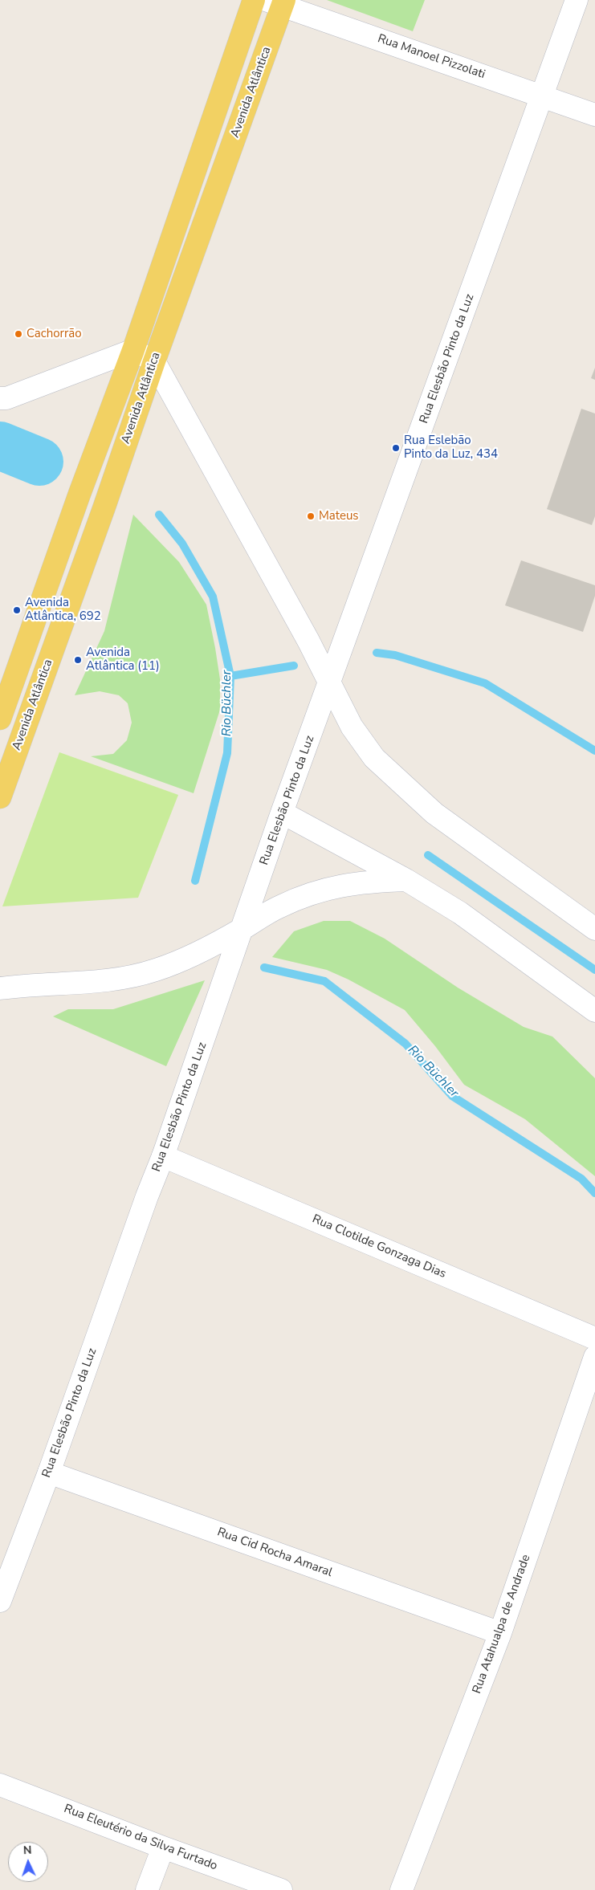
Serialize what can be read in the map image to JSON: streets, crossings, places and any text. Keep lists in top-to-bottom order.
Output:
{
  "streets": {
    "main road": ["Avenida Atlântica"],
    "street": [
      "Rua Manoel Pizzolati",
      "Rua Elesbão Pinto da Luz",
      "Rua Clotilde Gonzaga Dias",
      "Rua Cid Rocha Amaral",
      "Rua Atahualpa de Andrade",
      "Rua Eleutério da Silva Furtado"
    ]
  },
  "crossings": [
    ["Rua Manoel Pizzolati", "Avenida Atlântica"],
    ["Rua Manoel Pizzolati", "Rua Elesbão Pinto da Luz"],
    ["Rua Elesbão Pinto da Luz", "Rua Clotilde Gonzaga Dias"],
    ["Rua Elesbão Pinto da Luz", "Rua Cid Rocha Amaral"],
    ["Rua Cid Rocha Amaral", "Rua Atahualpa de Andrade"]
  ],
  "water": ["Rio Büchler"],
  "places": [
    "Cachorrão",
    "Rua Eslebão Pinto da Luz, 434",
    "Mateus",
    "Avenida Atlântica, 692",
    "Avenida Atlântica (11)"
  ],
  "north": "top"
}
